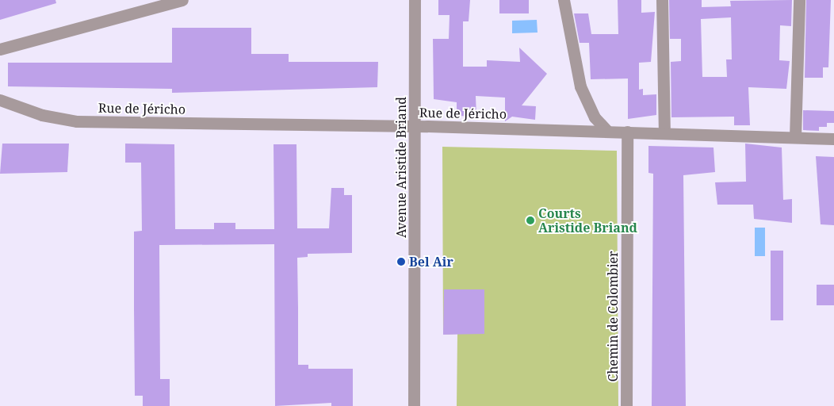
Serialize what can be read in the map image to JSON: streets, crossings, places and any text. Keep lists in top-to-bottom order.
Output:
{
  "streets": {
    "street": ["Rue de Jéricho", "Avenue Aristide Briand", "Chemin de Colombier"]
  },
  "crossings": [
    ["Rue de Jéricho", "Avenue Aristide Briand"],
    ["Rue de Jéricho", "Chemin de Colombier"]
  ],
  "places": ["Courts Aristide Briand", "Bel Air"]
}
